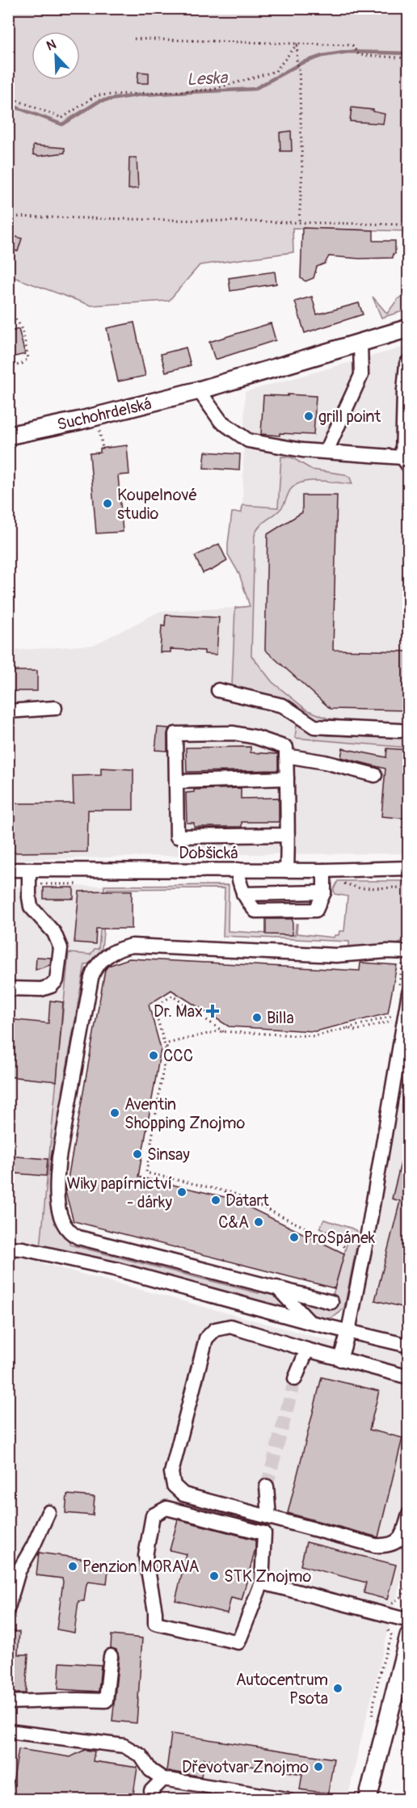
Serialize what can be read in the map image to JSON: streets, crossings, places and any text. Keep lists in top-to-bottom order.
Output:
{
  "streets": {
    "main road": ["Suchohrdelská"],
    "street": ["Dobšická"]
  },
  "water": ["Leska"],
  "places": {
    "other": [
      "grill point",
      "Koupelnové studio",
      "Billa",
      "CCC",
      "Aventin Shopping Znojmo",
      "Sinsay",
      "Wiky papírnictví - dárky",
      "Datart",
      "C&A",
      "ProSpánek",
      "Penzion MORAVA",
      "STK Znojmo",
      "Autocentrum Psota",
      "Dřevotvar Znojmo"
    ],
    "health": ["Dr. Max"]
  },
  "north": "top left"
}
